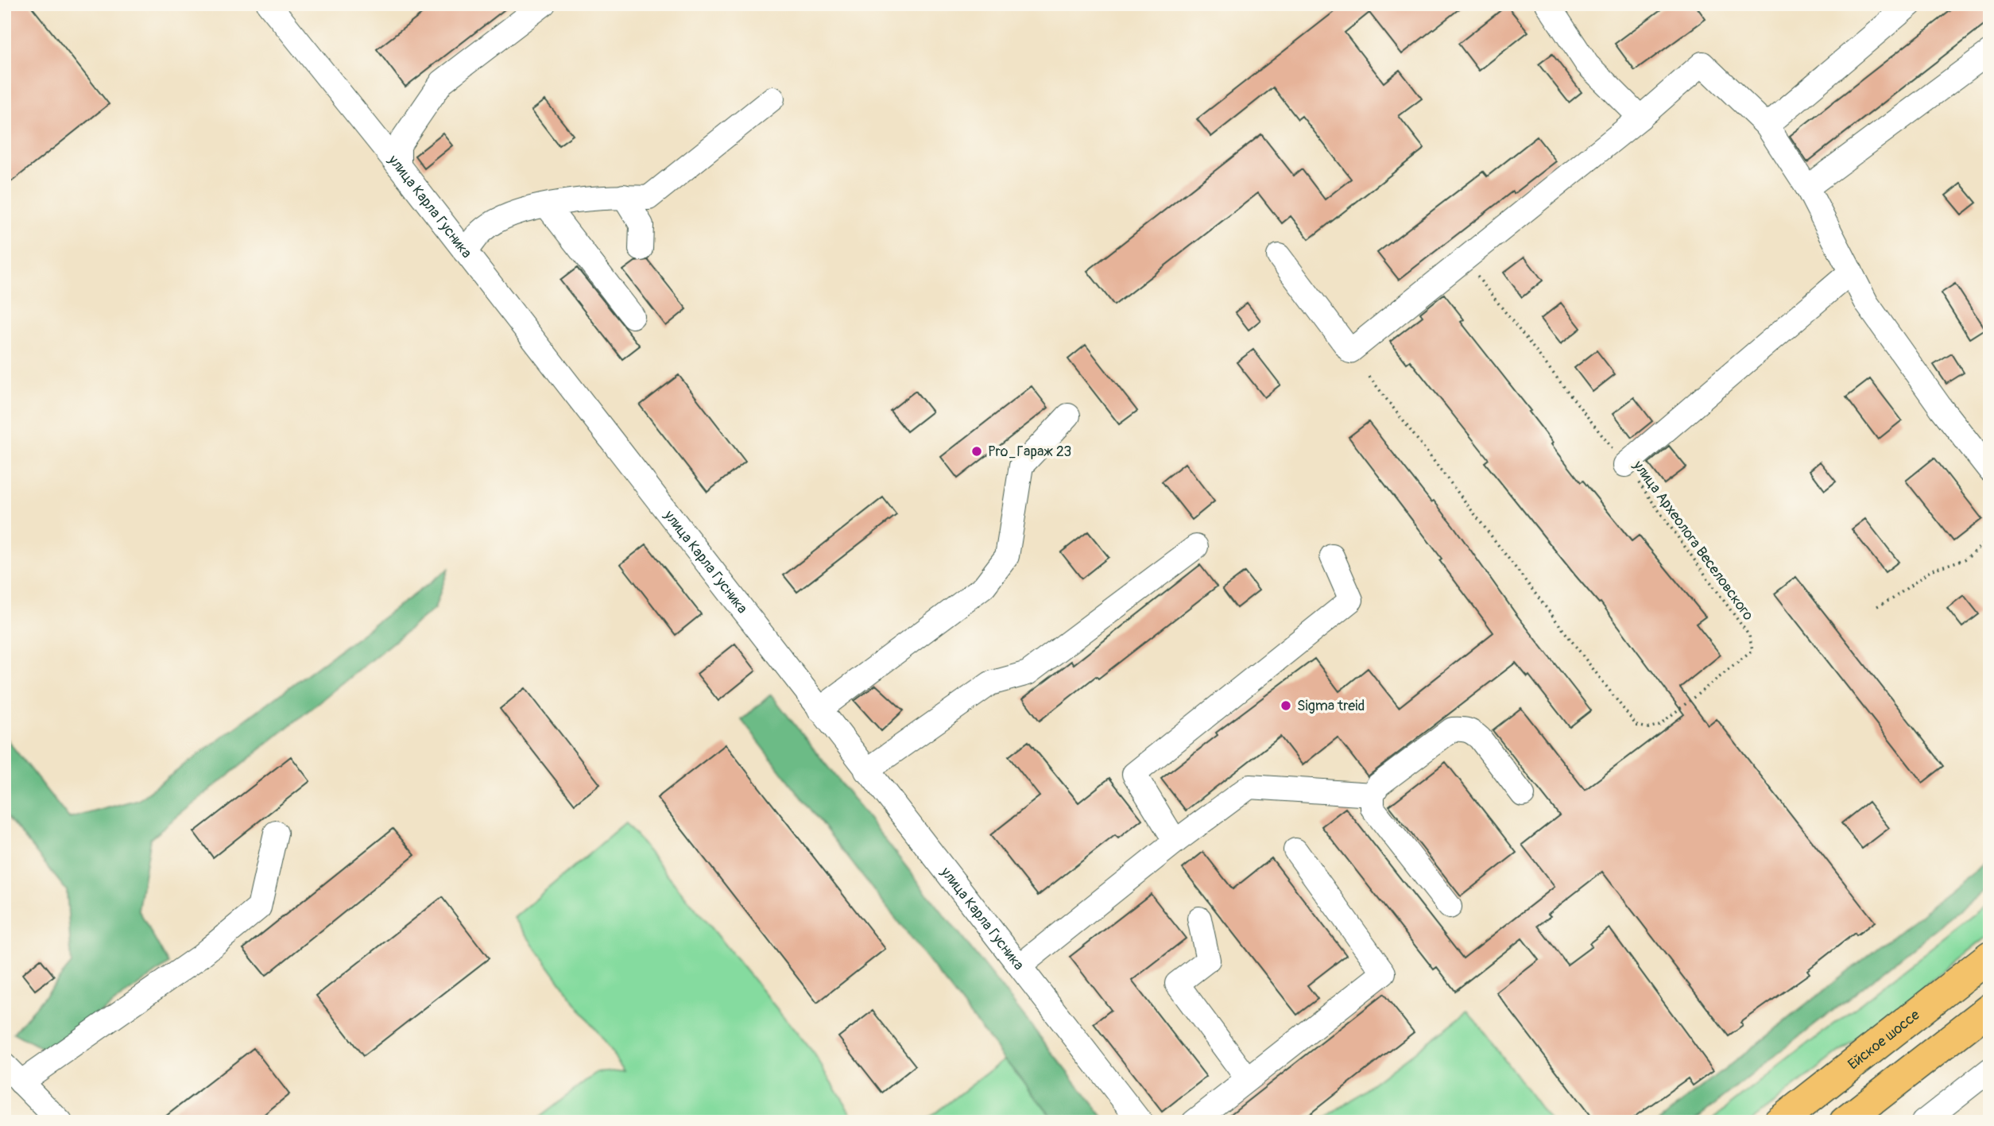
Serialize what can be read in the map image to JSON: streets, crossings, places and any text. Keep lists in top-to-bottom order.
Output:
{
  "streets": {
    "main road": ["Ейское шоссе"],
    "street": ["улица Карла Гусника"],
    "path": ["улица Археолога Веселовского"]
  },
  "places": ["Pro_Гараж 23", "Sigma treid"]
}
